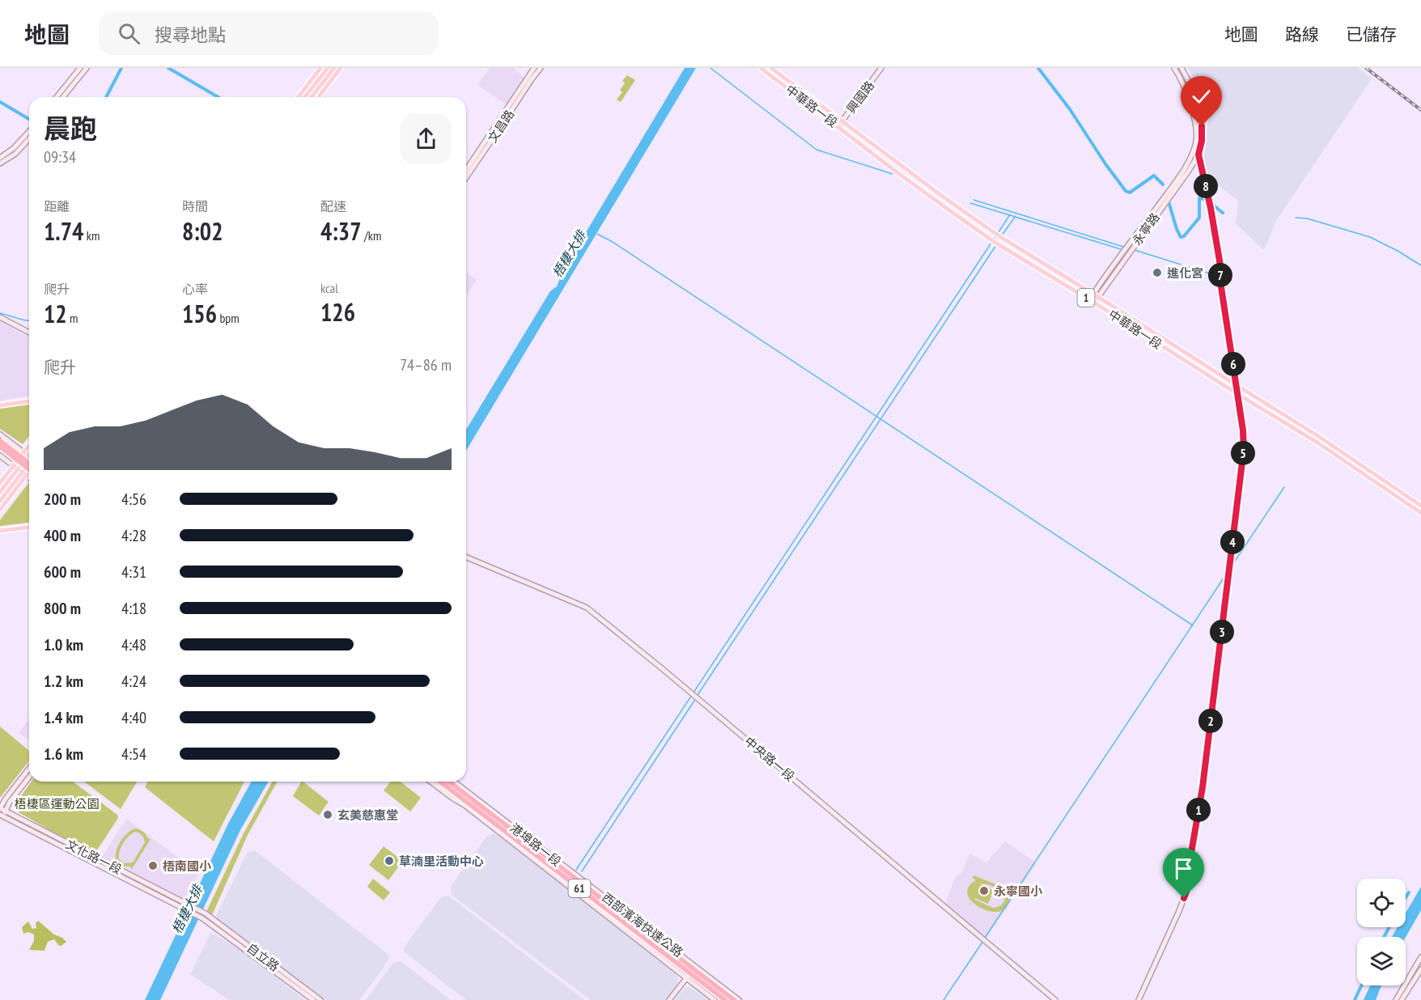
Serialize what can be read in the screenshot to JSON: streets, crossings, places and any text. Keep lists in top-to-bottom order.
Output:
{
  "streets": {
    "highway": ["61", "西部濱海快速公路"],
    "main road": ["中華路一段", "1"],
    "street": [
      "興國路",
      "文昌路",
      "永寧路",
      "中央路一段",
      "港埠路一段",
      "文化路一段",
      "自立路"
    ]
  },
  "crossings": [
    ["興國路", "中華路一段"],
    ["中華路一段", "永寧路"],
    ["文化路一段", "自立路"]
  ],
  "water": ["梧棲大排"],
  "parks": ["梧棲區運動公園"],
  "places": [
    "進化宮",
    "玄美慈惠堂",
    "草湳里活動中心",
    "梧南國小",
    "永寧國小"
  ],
  "page": {
    "header": "地圖",
    "search": "搜尋地點",
    "nav": ["地圖", "路線", "已儲存"],
    "heading": ["晨跑", "09:34"],
    "pins": [
      "8",
      "7",
      "6",
      "5",
      "4",
      "3",
      "2",
      "1"
    ],
    "stats": [
      ["距離", "1.74 km"],
      ["時間", "8:02"],
      ["配速", "4:37 /km"],
      ["爬升", "12 m"],
      ["心率", "156 bpm"],
      ["kcal", "126"]
    ],
    "chart": ["爬升", "74–86 m"],
    "list": [
      {
        "name": "200 m",
        "note": "4:56"
      },
      {
        "name": "400 m",
        "note": "4:28"
      },
      {
        "name": "600 m",
        "note": "4:31"
      },
      {
        "name": "800 m",
        "note": "4:18"
      },
      {
        "name": "1.0 km",
        "note": "4:48"
      },
      {
        "name": "1.2 km",
        "note": "4:24"
      },
      {
        "name": "1.4 km",
        "note": "4:40"
      },
      {
        "name": "1.6 km",
        "note": "4:54"
      }
    ]
  }
}
